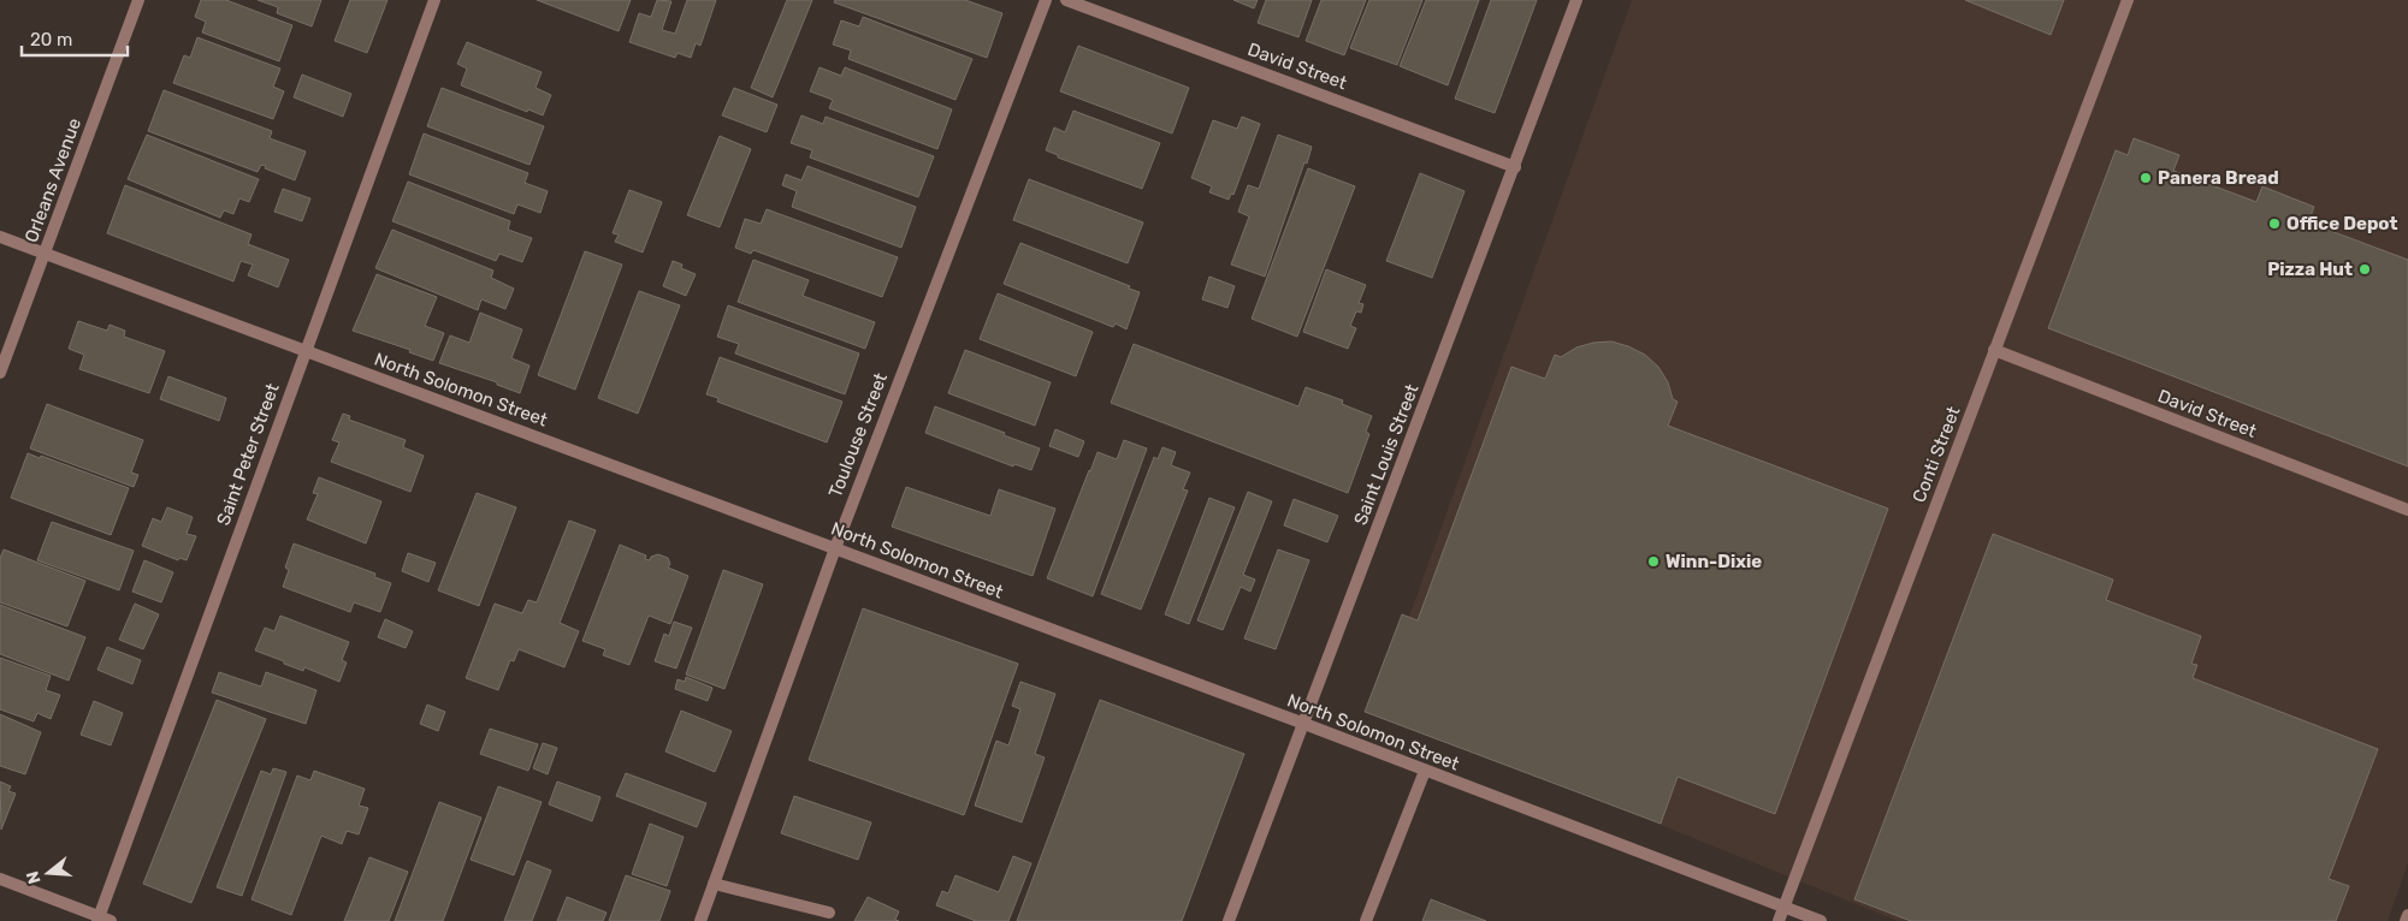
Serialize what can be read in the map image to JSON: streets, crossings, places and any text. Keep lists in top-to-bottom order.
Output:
{
  "streets": {
    "street": [
      "David Street",
      "Orleans Avenue",
      "North Solomon Street",
      "Toulouse Street",
      "Saint Peter Street",
      "Saint Louis Street",
      "Conti Street"
    ]
  },
  "crossings": [
    ["David Street", "Saint Louis Street"],
    ["David Street", "Conti Street"],
    ["Orleans Avenue", "North Solomon Street"],
    ["North Solomon Street", "Toulouse Street"],
    ["North Solomon Street", "Saint Peter Street"],
    ["North Solomon Street", "Saint Louis Street"],
    ["North Solomon Street", "Conti Street"]
  ],
  "places": [
    "Panera Bread",
    "Office Depot",
    "Pizza Hut",
    "Winn-Dixie"
  ],
  "scale_bar": "20 m",
  "north": "left"
}
